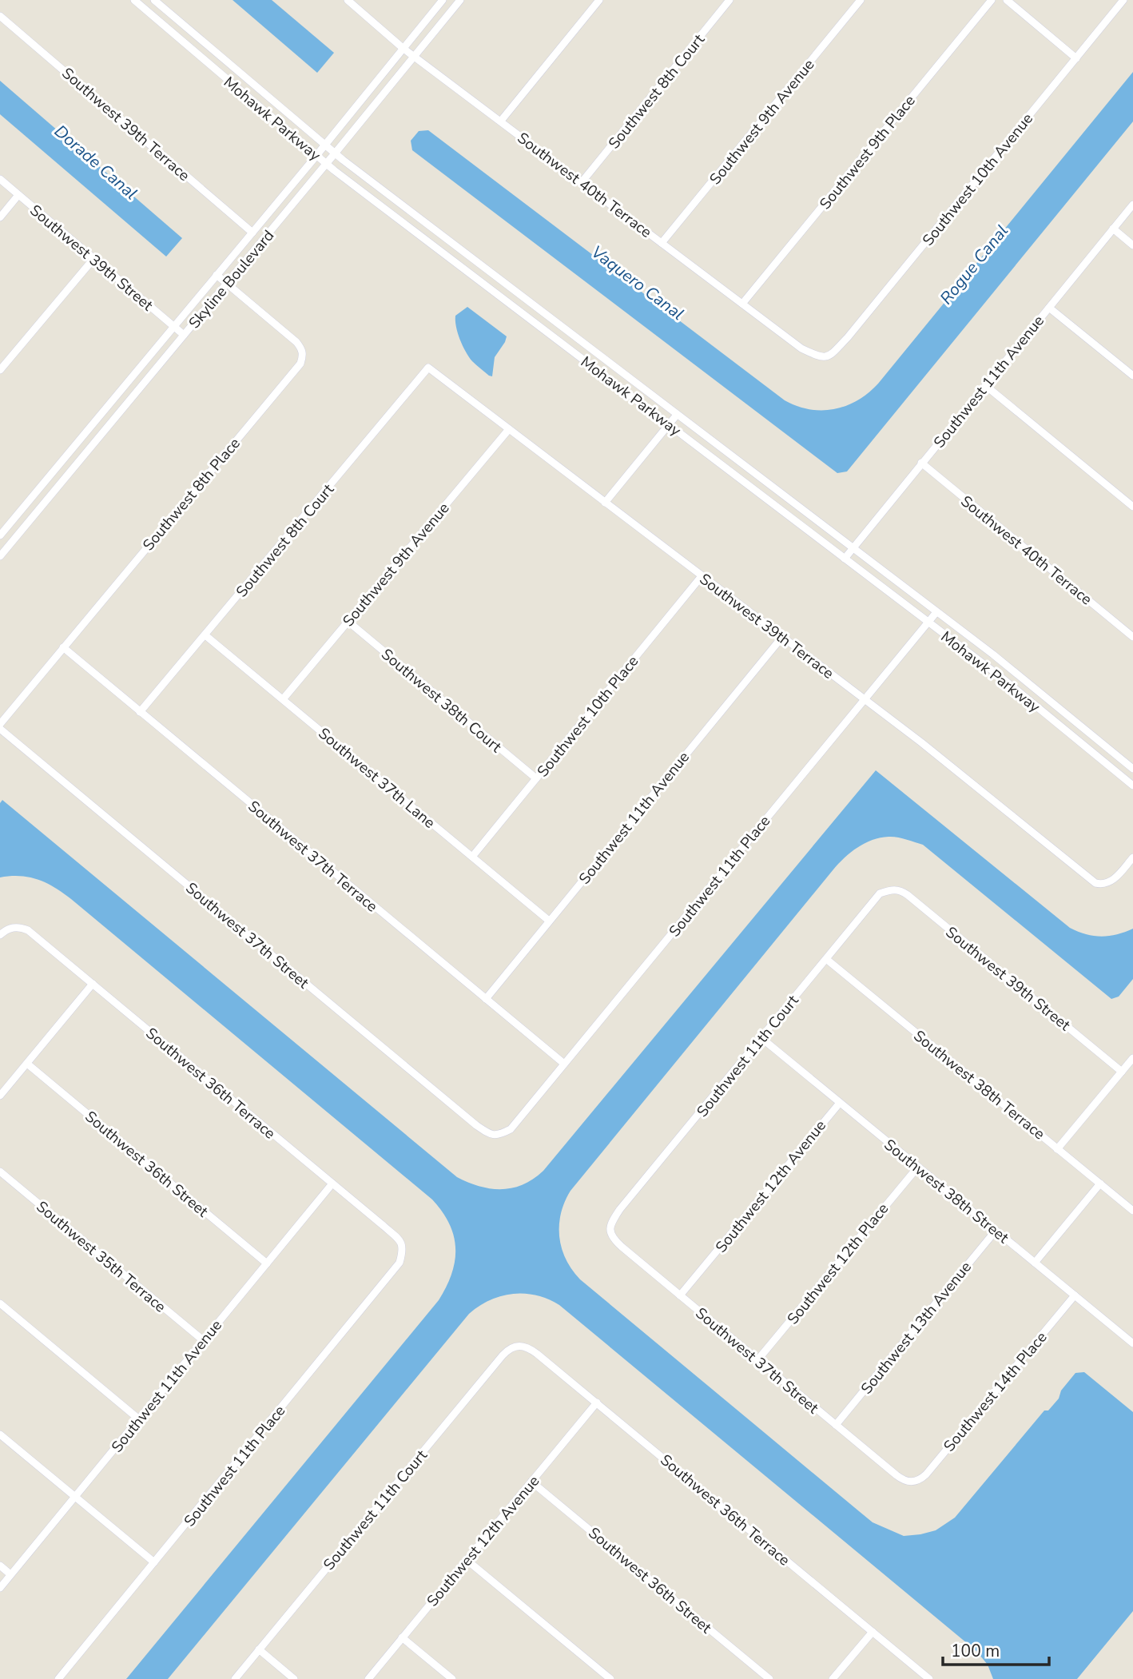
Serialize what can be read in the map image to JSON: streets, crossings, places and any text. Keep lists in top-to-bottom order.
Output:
{
  "streets": {
    "street": [
      "Southwest 8th Court",
      "Mohawk Parkway",
      "Southwest 9th Avenue",
      "Southwest 39th Terrace",
      "Southwest 9th Place",
      "Southwest 10th Avenue",
      "Southwest 40th Terrace",
      "Southwest 39th Street",
      "Skyline Boulevard",
      "Southwest 11th Avenue",
      "Southwest 8th Place",
      "Southwest 38th Court",
      "Southwest 10th Place",
      "Southwest 37th Lane",
      "Southwest 37th Terrace",
      "Southwest 11th Place",
      "Southwest 37th Street",
      "Southwest 11th Court",
      "Southwest 36th Terrace",
      "Southwest 38th Terrace",
      "Southwest 36th Street",
      "Southwest 12th Avenue",
      "Southwest 38th Street",
      "Southwest 35th Terrace",
      "Southwest 12th Place",
      "Southwest 13th Avenue",
      "Southwest 14th Place"
    ]
  },
  "crossings": [
    ["Southwest 8th Court", "Southwest 39th Terrace"],
    ["Southwest 8th Court", "Southwest 40th Terrace"],
    ["Southwest 8th Court", "Southwest 37th Lane"],
    ["Southwest 8th Court", "Southwest 37th Terrace"],
    ["Mohawk Parkway", "Skyline Boulevard"],
    ["Mohawk Parkway", "Southwest 11th Avenue"],
    ["Mohawk Parkway", "Southwest 11th Place"],
    ["Southwest 9th Avenue", "Southwest 39th Terrace"],
    ["Southwest 9th Avenue", "Southwest 40th Terrace"],
    ["Southwest 9th Avenue", "Southwest 38th Court"],
    ["Southwest 9th Avenue", "Southwest 37th Lane"],
    ["Southwest 39th Terrace", "Skyline Boulevard"],
    ["Southwest 39th Terrace", "Southwest 11th Avenue"],
    ["Southwest 39th Terrace", "Southwest 10th Place"],
    ["Southwest 39th Terrace", "Southwest 11th Place"],
    ["Southwest 9th Place", "Southwest 40th Terrace"],
    ["Southwest 10th Avenue", "Southwest 40th Terrace"],
    ["Southwest 40th Terrace", "Skyline Boulevard"],
    ["Southwest 40th Terrace", "Southwest 11th Avenue"],
    ["Southwest 39th Street", "Skyline Boulevard"],
    ["Southwest 39th Street", "Southwest 11th Court"],
    ["Skyline Boulevard", "Southwest 8th Place"],
    ["Southwest 11th Avenue", "Southwest 37th Lane"],
    ["Southwest 11th Avenue", "Southwest 37th Terrace"],
    ["Southwest 11th Avenue", "Southwest 36th Terrace"],
    ["Southwest 11th Avenue", "Southwest 36th Street"],
    ["Southwest 11th Avenue", "Southwest 35th Terrace"],
    ["Southwest 8th Place", "Southwest 37th Terrace"],
    ["Southwest 38th Court", "Southwest 10th Place"],
    ["Southwest 10th Place", "Southwest 37th Lane"],
    ["Southwest 37th Terrace", "Southwest 11th Place"],
    ["Southwest 11th Place", "Southwest 37th Street"],
    ["Southwest 11th Place", "Southwest 36th Terrace"],
    ["Southwest 37th Street", "Southwest 11th Court"],
    ["Southwest 37th Street", "Southwest 12th Avenue"],
    ["Southwest 37th Street", "Southwest 12th Place"],
    ["Southwest 37th Street", "Southwest 13th Avenue"],
    ["Southwest 37th Street", "Southwest 14th Place"],
    ["Southwest 11th Court", "Southwest 36th Terrace"],
    ["Southwest 11th Court", "Southwest 38th Terrace"],
    ["Southwest 11th Court", "Southwest 38th Street"],
    ["Southwest 36th Terrace", "Southwest 12th Avenue"],
    ["Southwest 36th Street", "Southwest 12th Avenue"],
    ["Southwest 12th Avenue", "Southwest 38th Street"],
    ["Southwest 38th Street", "Southwest 12th Place"],
    ["Southwest 38th Street", "Southwest 13th Avenue"],
    ["Southwest 38th Street", "Southwest 14th Place"]
  ],
  "water": ["Dorade Canal", "Rogue Canal", "Vaquero Canal"],
  "scale_bar": "100 m"
}
